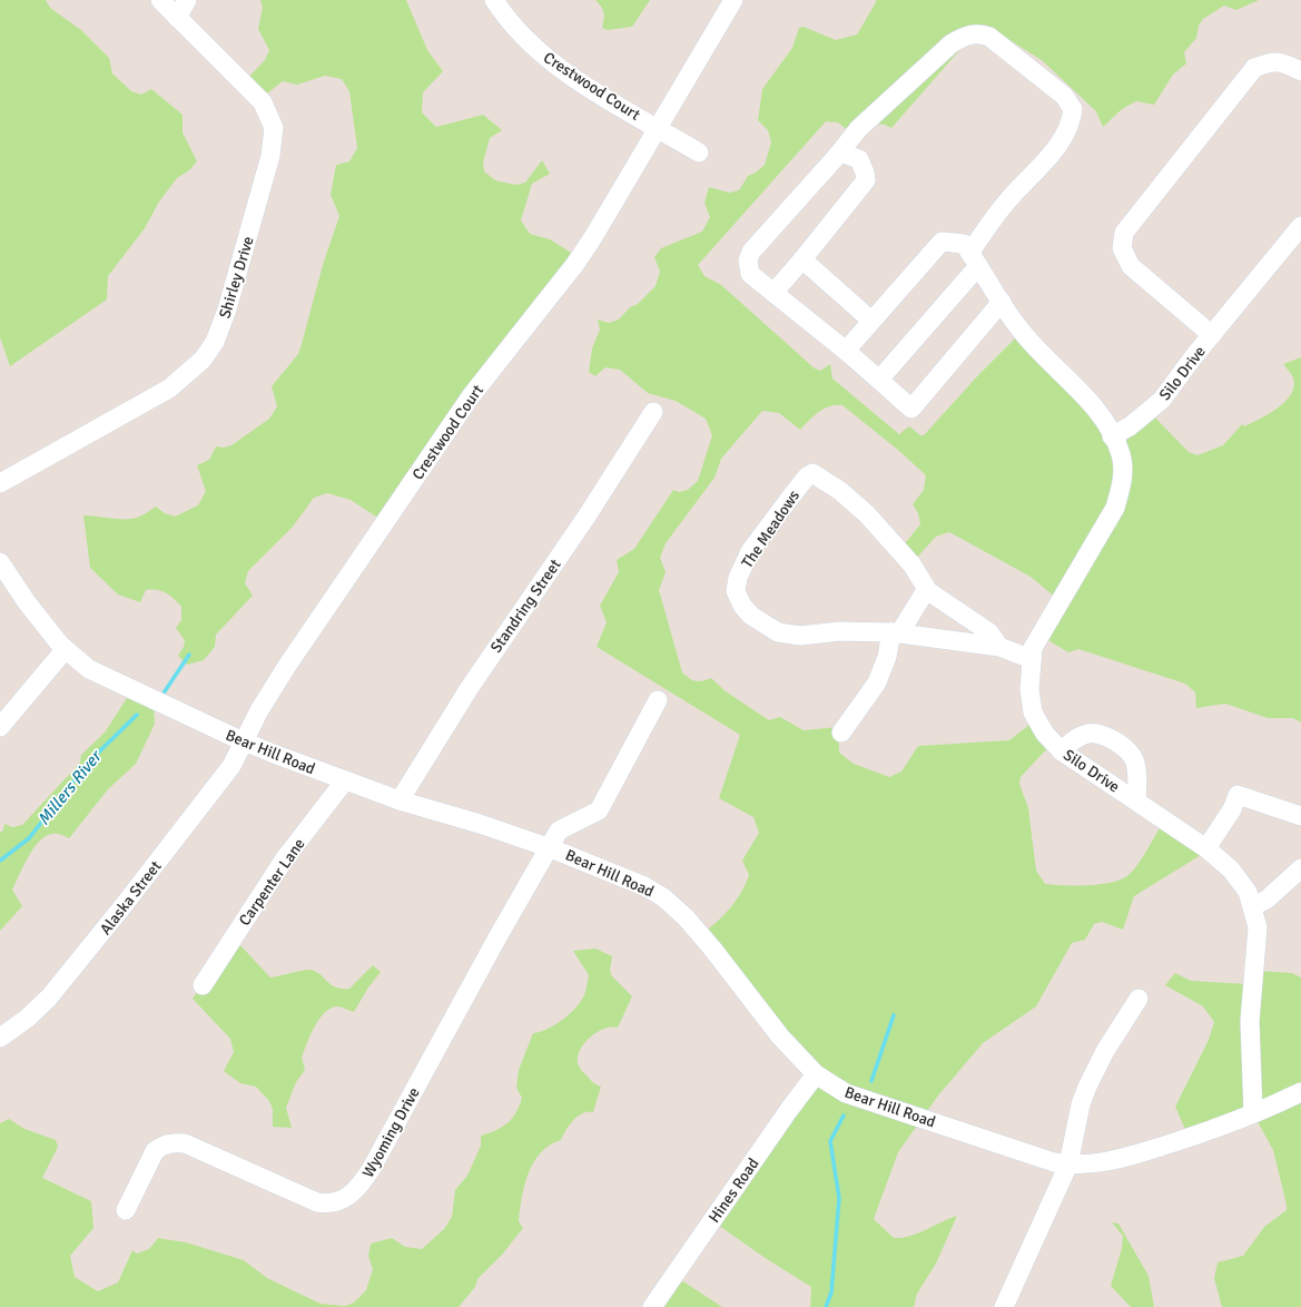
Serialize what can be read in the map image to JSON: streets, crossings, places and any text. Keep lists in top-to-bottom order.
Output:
{
  "streets": {
    "street": [
      "Crestwood Court",
      "Shirley Drive",
      "Silo Drive",
      "The Meadows",
      "Standring Street",
      "Bear Hill Road",
      "Carpenter Lane",
      "Alaska Street",
      "Wyoming Drive",
      "Hines Road"
    ]
  },
  "crossings": [
    ["Crestwood Court", "Bear Hill Road"],
    ["Crestwood Court", "Alaska Street"],
    ["Silo Drive", "The Meadows"],
    ["Silo Drive", "Bear Hill Road"],
    ["Standring Street", "Bear Hill Road"],
    ["Bear Hill Road", "Carpenter Lane"],
    ["Bear Hill Road", "Alaska Street"],
    ["Bear Hill Road", "Wyoming Drive"],
    ["Bear Hill Road", "Hines Road"]
  ],
  "water": ["Millers River"]
}
